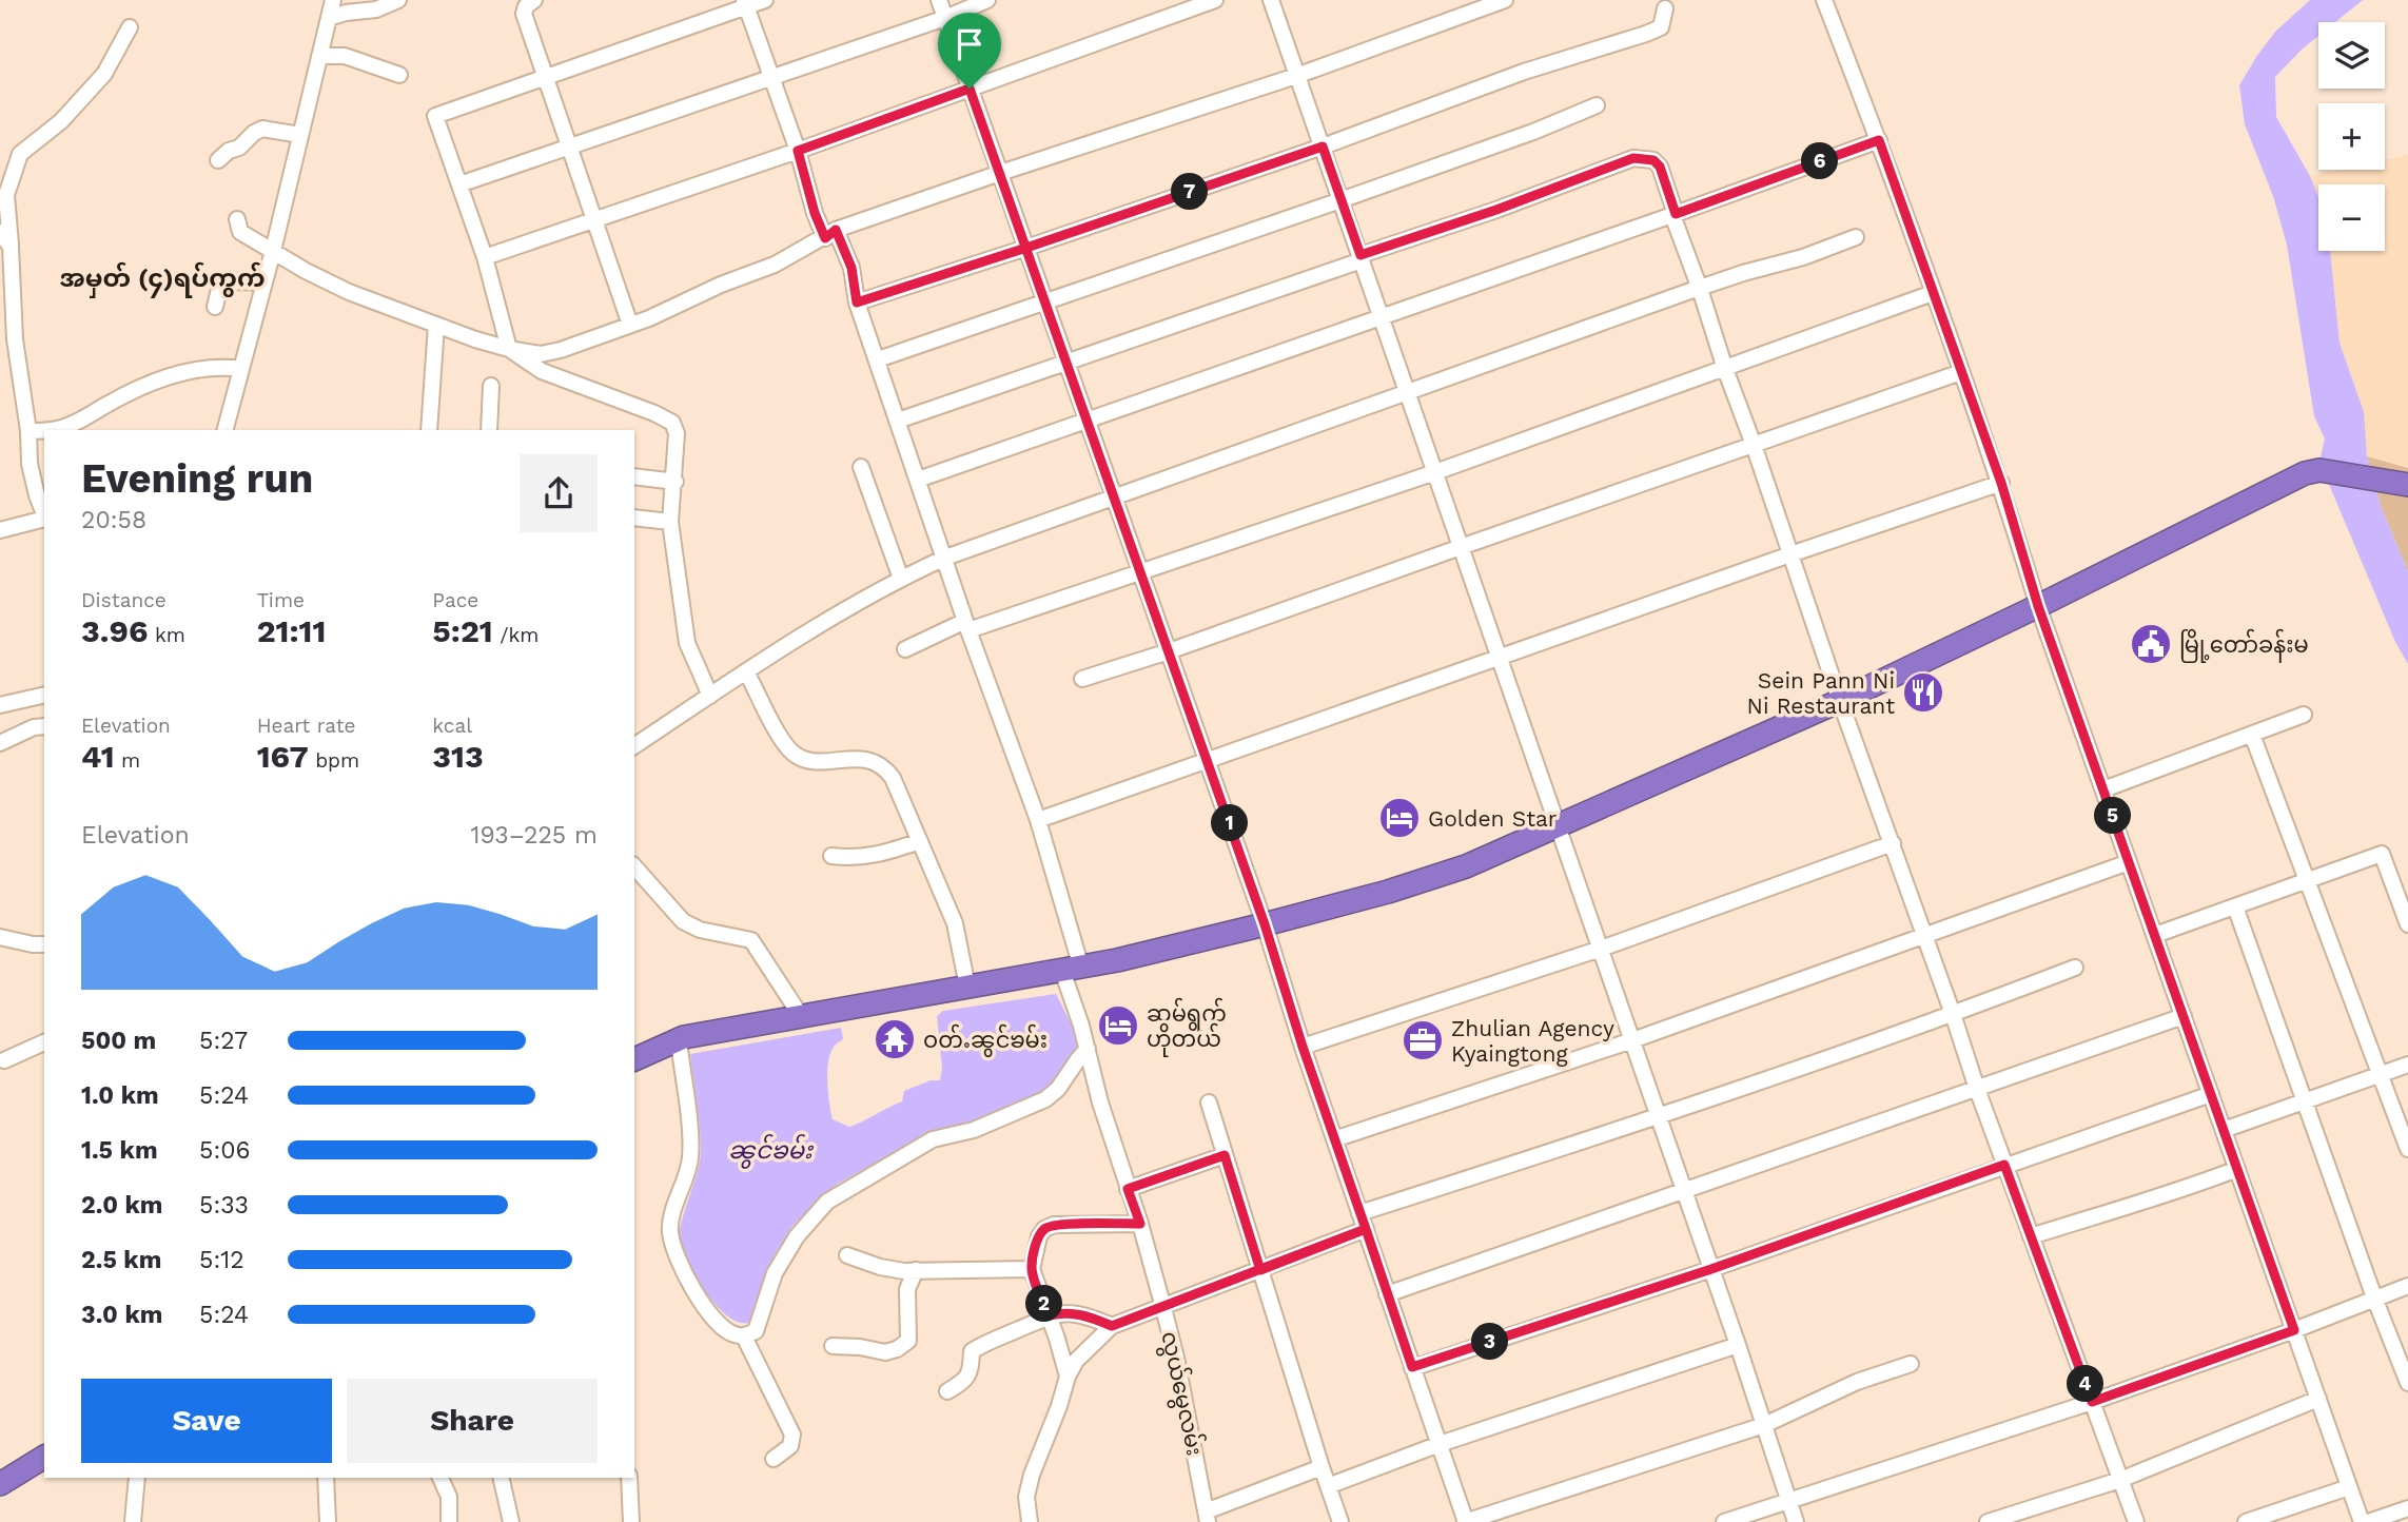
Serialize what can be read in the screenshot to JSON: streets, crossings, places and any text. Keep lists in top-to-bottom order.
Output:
{
  "streets": {
    "street": ["လွယ်မွေလမ်း"]
  },
  "districts": ["အမှတ် (၄)ရပ်ကွက်"],
  "water": ["ၼွင်ၶမ်း"],
  "places": {
    "public building": ["မြို့တော်ခန်းမ"],
    "restaurant": ["Sein Pann Ni Ni Restaurant"],
    "hotel": ["Golden Star", "ဆမ်ရွက် ဟိုတယ်"],
    "temple": ["ဝတ်ႉၼွင်ၶမ်း"],
    "office": ["Zhulian Agency Kyaingtong"]
  },
  "page": {
    "map_buttons": ["+", "−"],
    "pins": [
      "6",
      "7",
      "5",
      "1",
      "2",
      "3",
      "4"
    ],
    "heading": ["Evening run", "20:58"],
    "stats": [
      ["Distance", "3.96 km"],
      ["Time", "21:11"],
      ["Pace", "5:21 /km"],
      ["Elevation", "41 m"],
      ["Heart rate", "167 bpm"],
      ["kcal", "313"]
    ],
    "chart": ["Elevation", "193–225 m"],
    "list": [
      {
        "name": "500 m",
        "note": "5:27"
      },
      {
        "name": "1.0 km",
        "note": "5:24"
      },
      {
        "name": "1.5 km",
        "note": "5:06"
      },
      {
        "name": "2.0 km",
        "note": "5:33"
      },
      {
        "name": "2.5 km",
        "note": "5:12"
      },
      {
        "name": "3.0 km",
        "note": "5:24"
      }
    ],
    "buttons": ["Save", "Share"]
  }
}
